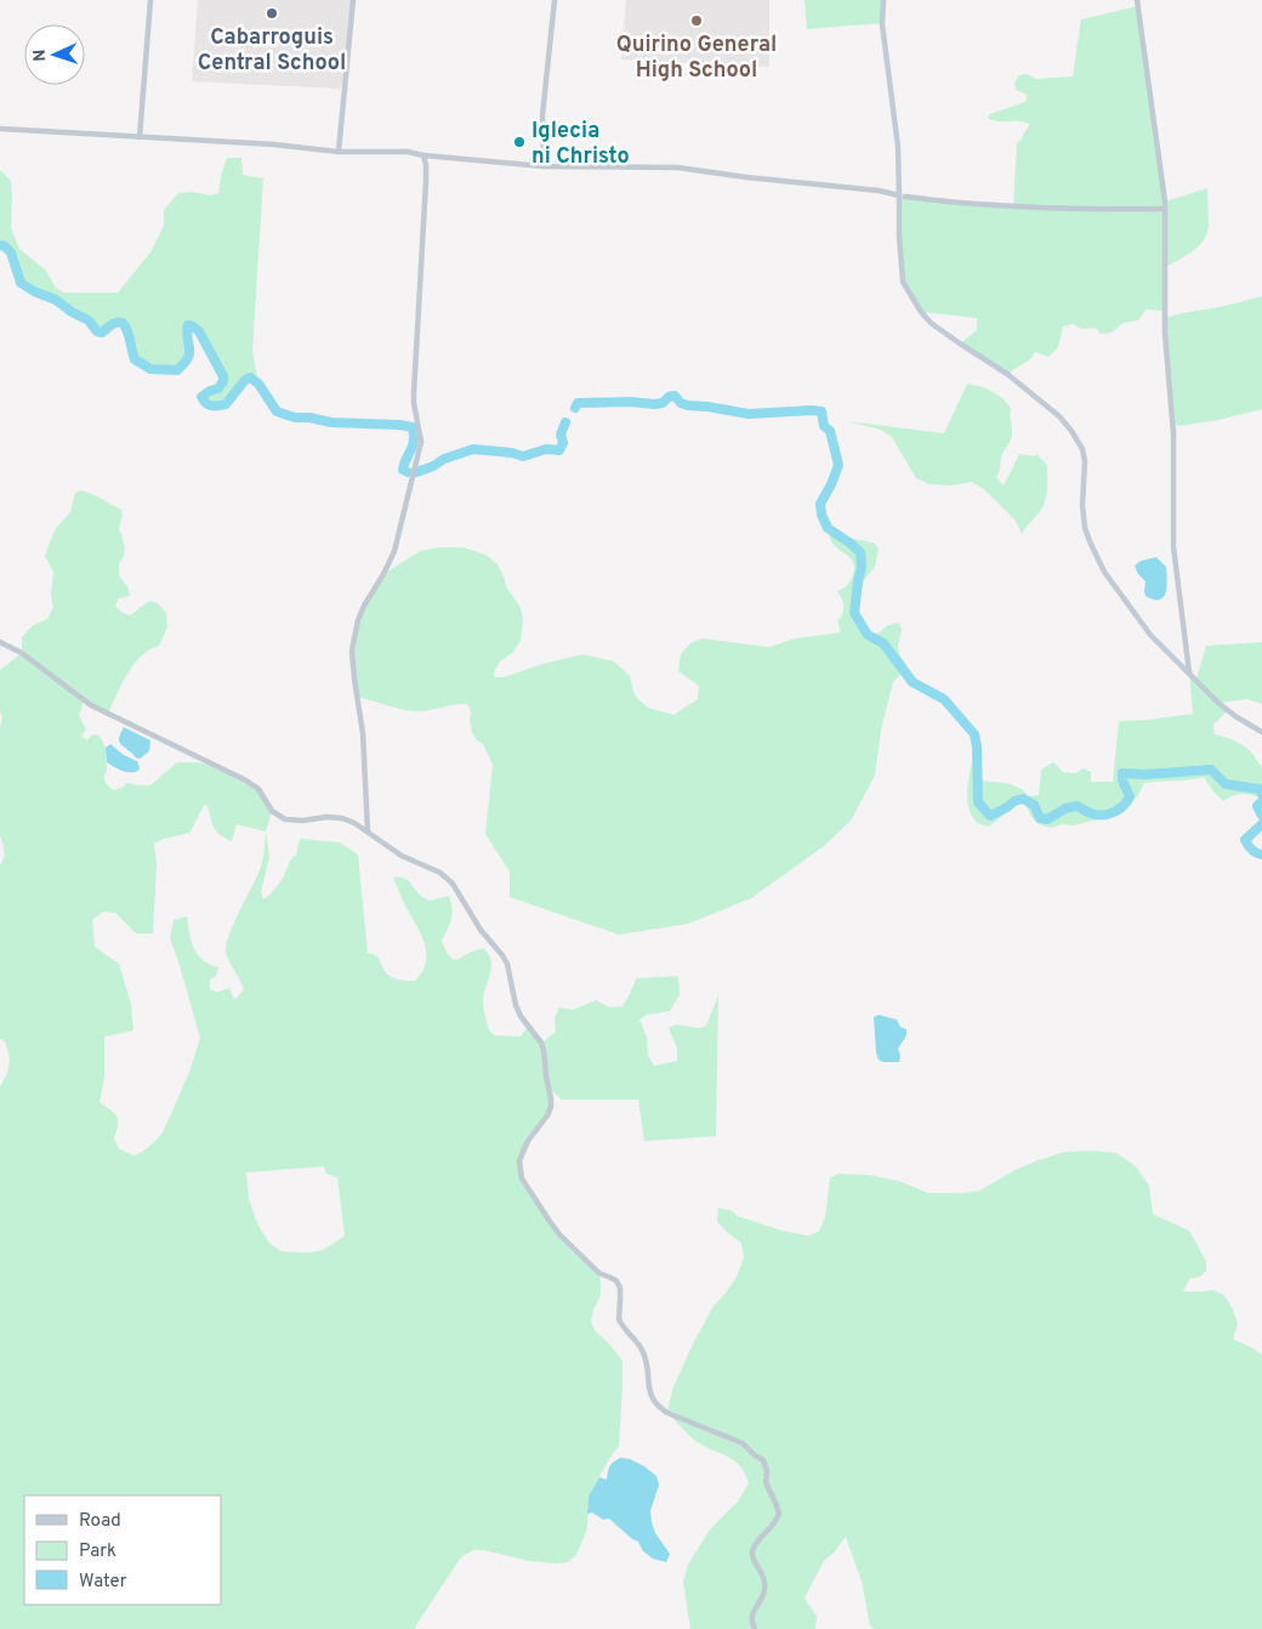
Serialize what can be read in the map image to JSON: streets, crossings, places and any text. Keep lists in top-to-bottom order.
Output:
{
  "places": ["Cabarroguis Central School", "Quirino General High School", "Iglecia ni Christo"],
  "legend": ["Road", "Park", "Water"],
  "north": "left"
}
